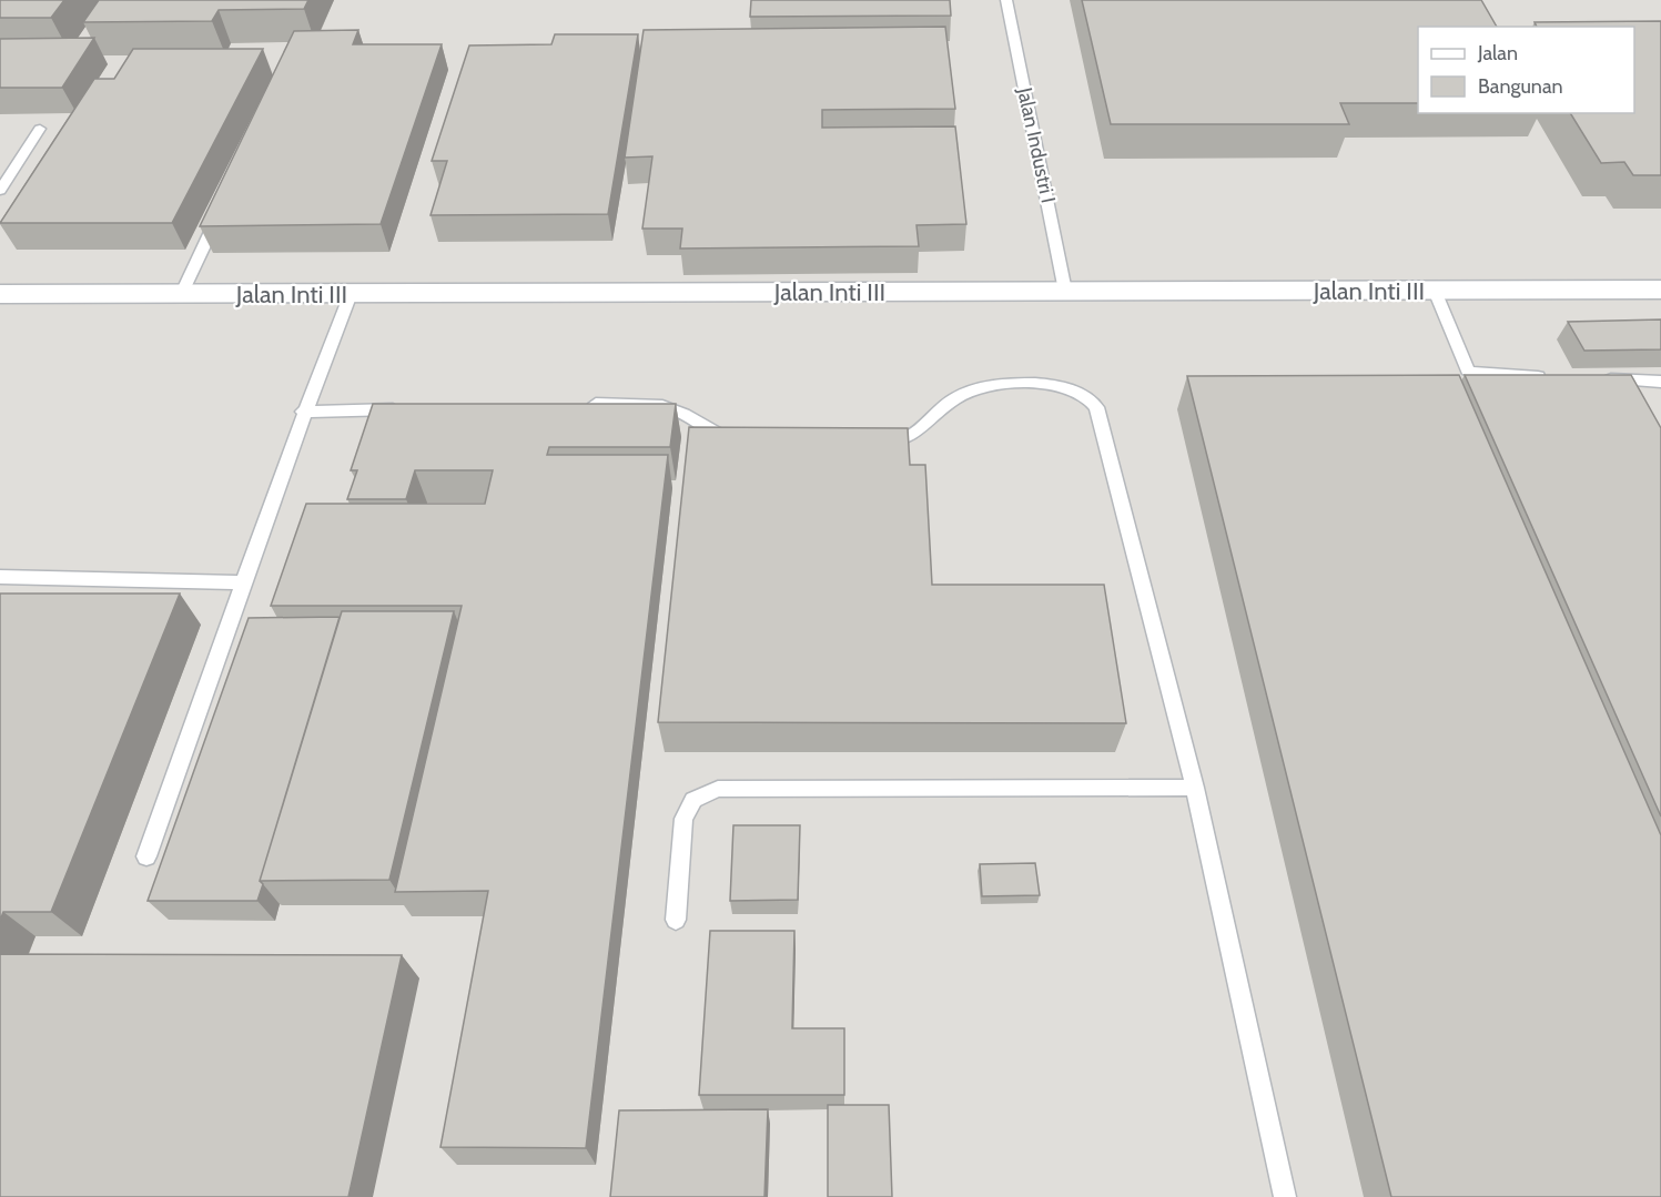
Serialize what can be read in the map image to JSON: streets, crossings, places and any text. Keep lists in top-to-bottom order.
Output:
{
  "streets": {
    "street": ["Jalan Inti III"],
    "lane": ["Jalan Industri I"]
  },
  "crossings": [
    ["Jalan Industri I", "Jalan Inti III"]
  ],
  "legend": ["Jalan", "Bangunan"]
}
